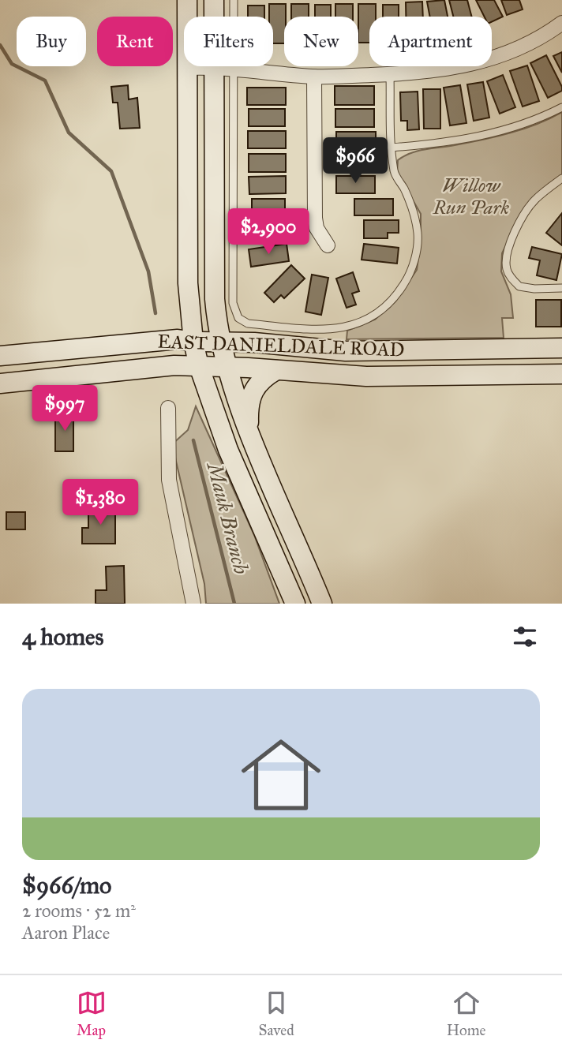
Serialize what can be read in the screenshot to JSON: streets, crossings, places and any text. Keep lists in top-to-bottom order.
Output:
{
  "streets": {
    "main road": ["EAST DANIELDALE ROAD"]
  },
  "water": ["Mauk Branch"],
  "parks": ["Willow Run Park"],
  "page": {
    "chip": [
      "Buy",
      "Rent",
      "Filters",
      "New",
      "Apartment"
    ],
    "price": [
      "$966",
      "$2,900",
      "$997",
      "$1,380"
    ],
    "heading": "4 homes",
    "list": [
      {
        "name": "$966/mo",
        "note": "2 rooms · 52 m² · Aaron Place"
      }
    ],
    "tabs": ["Map", "Saved", "Home"]
  }
}
